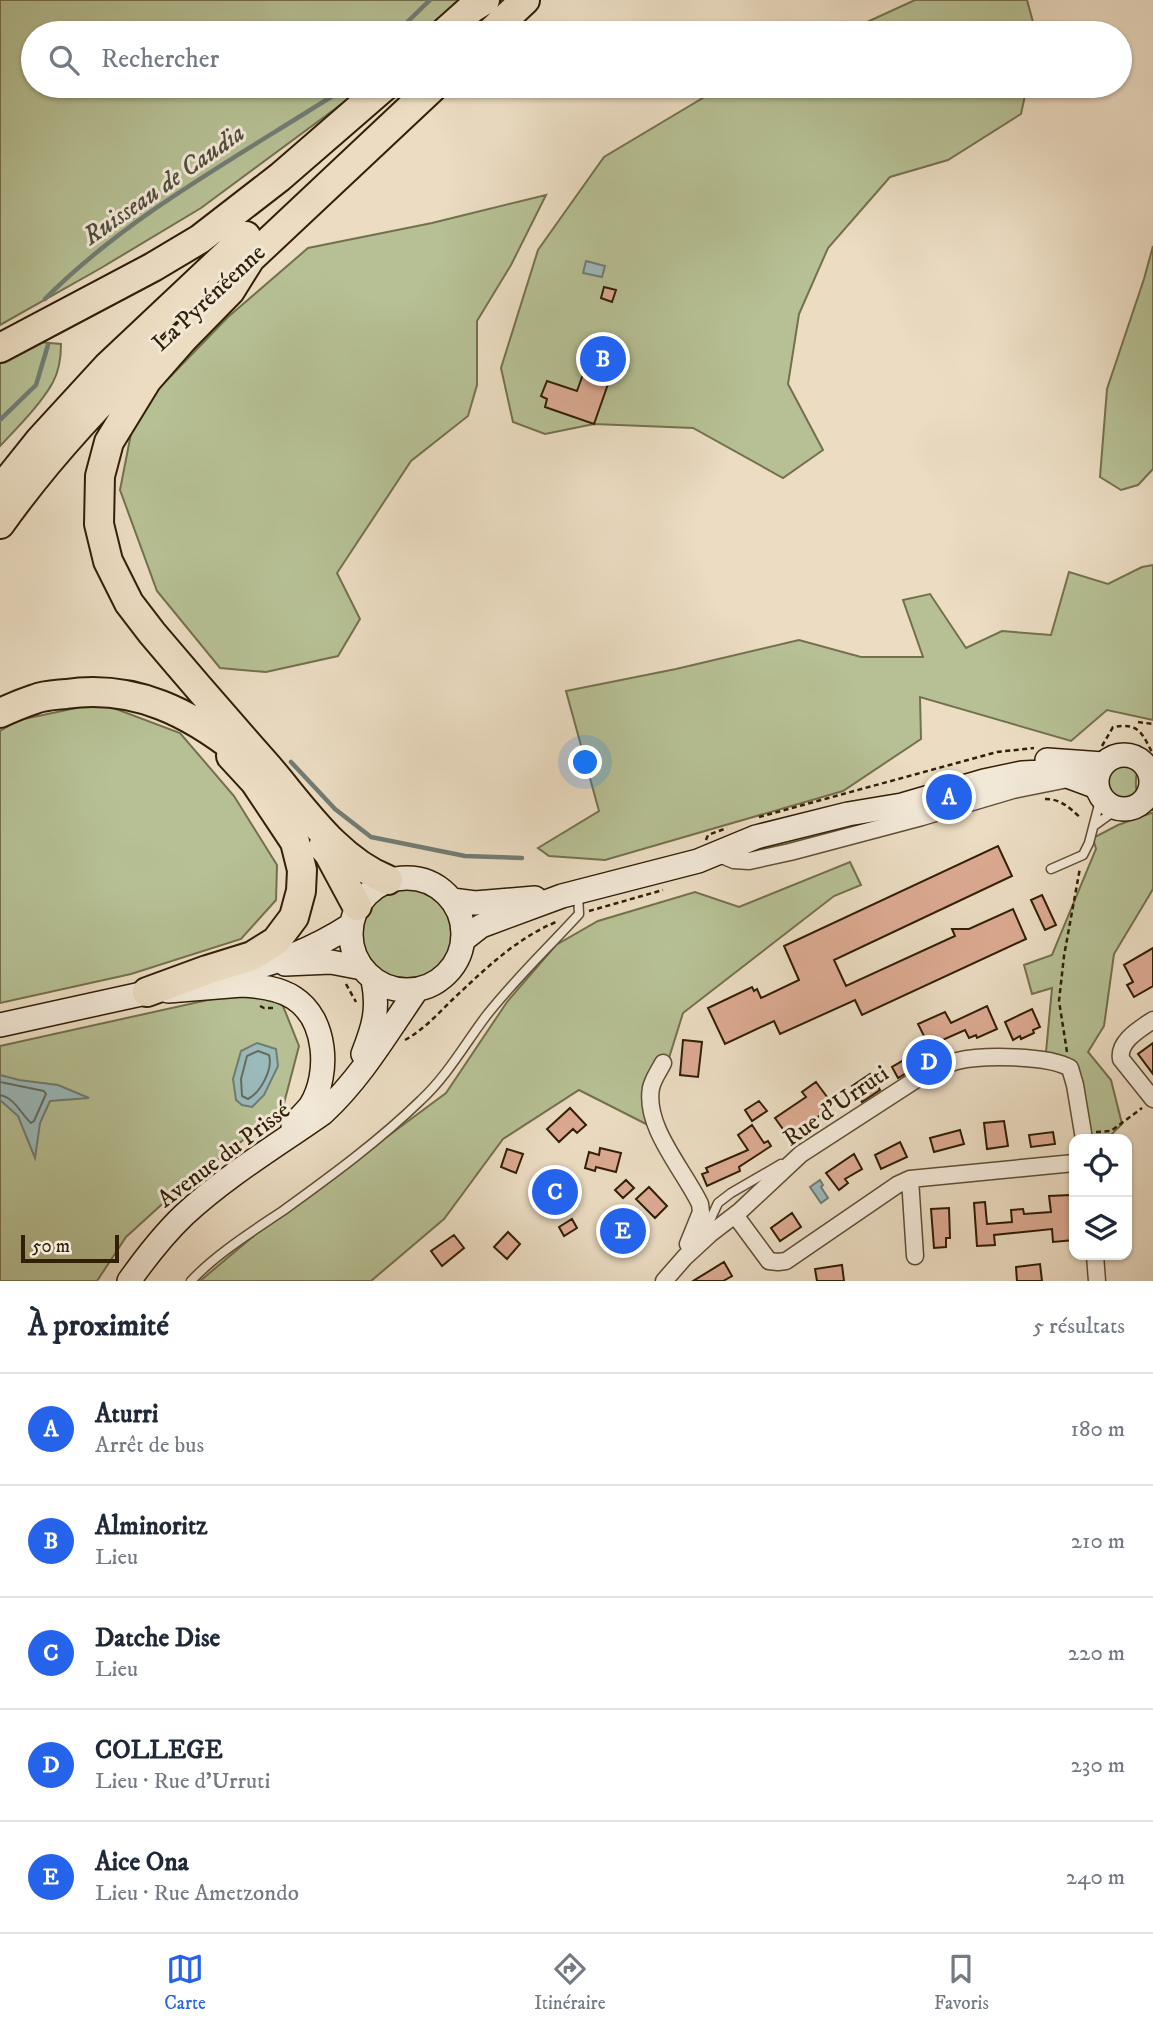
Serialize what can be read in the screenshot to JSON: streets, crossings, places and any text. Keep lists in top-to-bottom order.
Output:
{
  "streets": {
    "highway": ["La Pyrénéenne"],
    "main road": ["Avenue du Prissé"],
    "street": ["Rue d'Urruti"]
  },
  "water": ["Ruisseau de Caudia"],
  "scale_bar": "50 m",
  "page": {
    "search": "Rechercher",
    "pins": [
      "B",
      "A",
      "D",
      "C",
      "E"
    ],
    "scale": "50 m",
    "heading": ["À proximité", "5 résultats"],
    "list": [
      {
        "mark": "A",
        "name": "Aturri",
        "note": "Arrêt de bus",
        "value": "180 m"
      },
      {
        "mark": "B",
        "name": "Alminoritz",
        "note": "Lieu",
        "value": "210 m"
      },
      {
        "mark": "C",
        "name": "Datche Dise",
        "note": "Lieu",
        "value": "220 m"
      },
      {
        "mark": "D",
        "name": "COLLEGE",
        "note": "Lieu · Rue d'Urruti",
        "value": "230 m"
      },
      {
        "mark": "E",
        "name": "Aice Ona",
        "note": "Lieu · Rue Ametzondo",
        "value": "240 m"
      }
    ],
    "nav": ["Carte", "Itinéraire", "Favoris"]
  }
}
